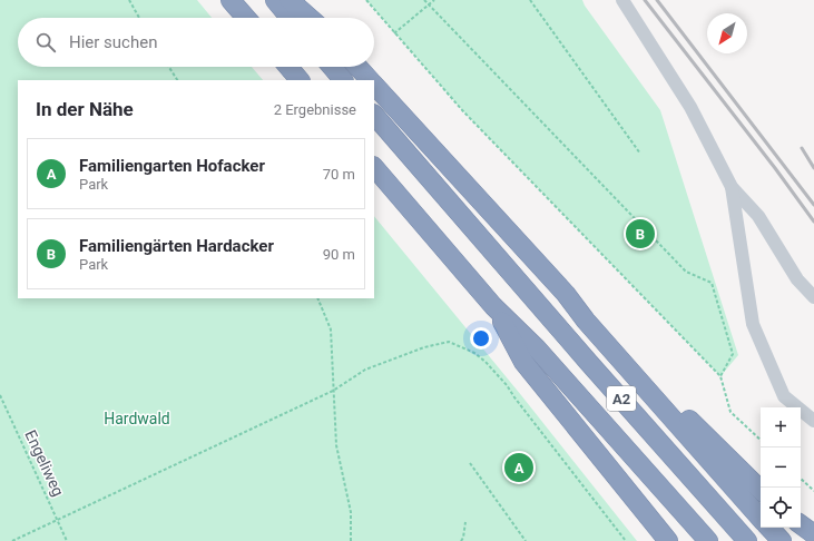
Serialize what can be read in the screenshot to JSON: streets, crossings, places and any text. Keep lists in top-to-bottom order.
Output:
{
  "streets": {
    "highway": ["A2"],
    "path": ["Engeliweg"]
  },
  "parks": ["Hardwald"],
  "north": "bottom left",
  "page": {
    "search": "Hier suchen",
    "heading": ["In der Nähe", "2 Ergebnisse"],
    "list": [
      {
        "mark": "A",
        "name": "Familiengarten Hofacker",
        "note": "Park",
        "value": "70 m"
      },
      {
        "mark": "B",
        "name": "Familiengärten Hardacker",
        "note": "Park",
        "value": "90 m"
      }
    ],
    "pins": ["B", "A"],
    "map_buttons": ["+", "−"]
  }
}
